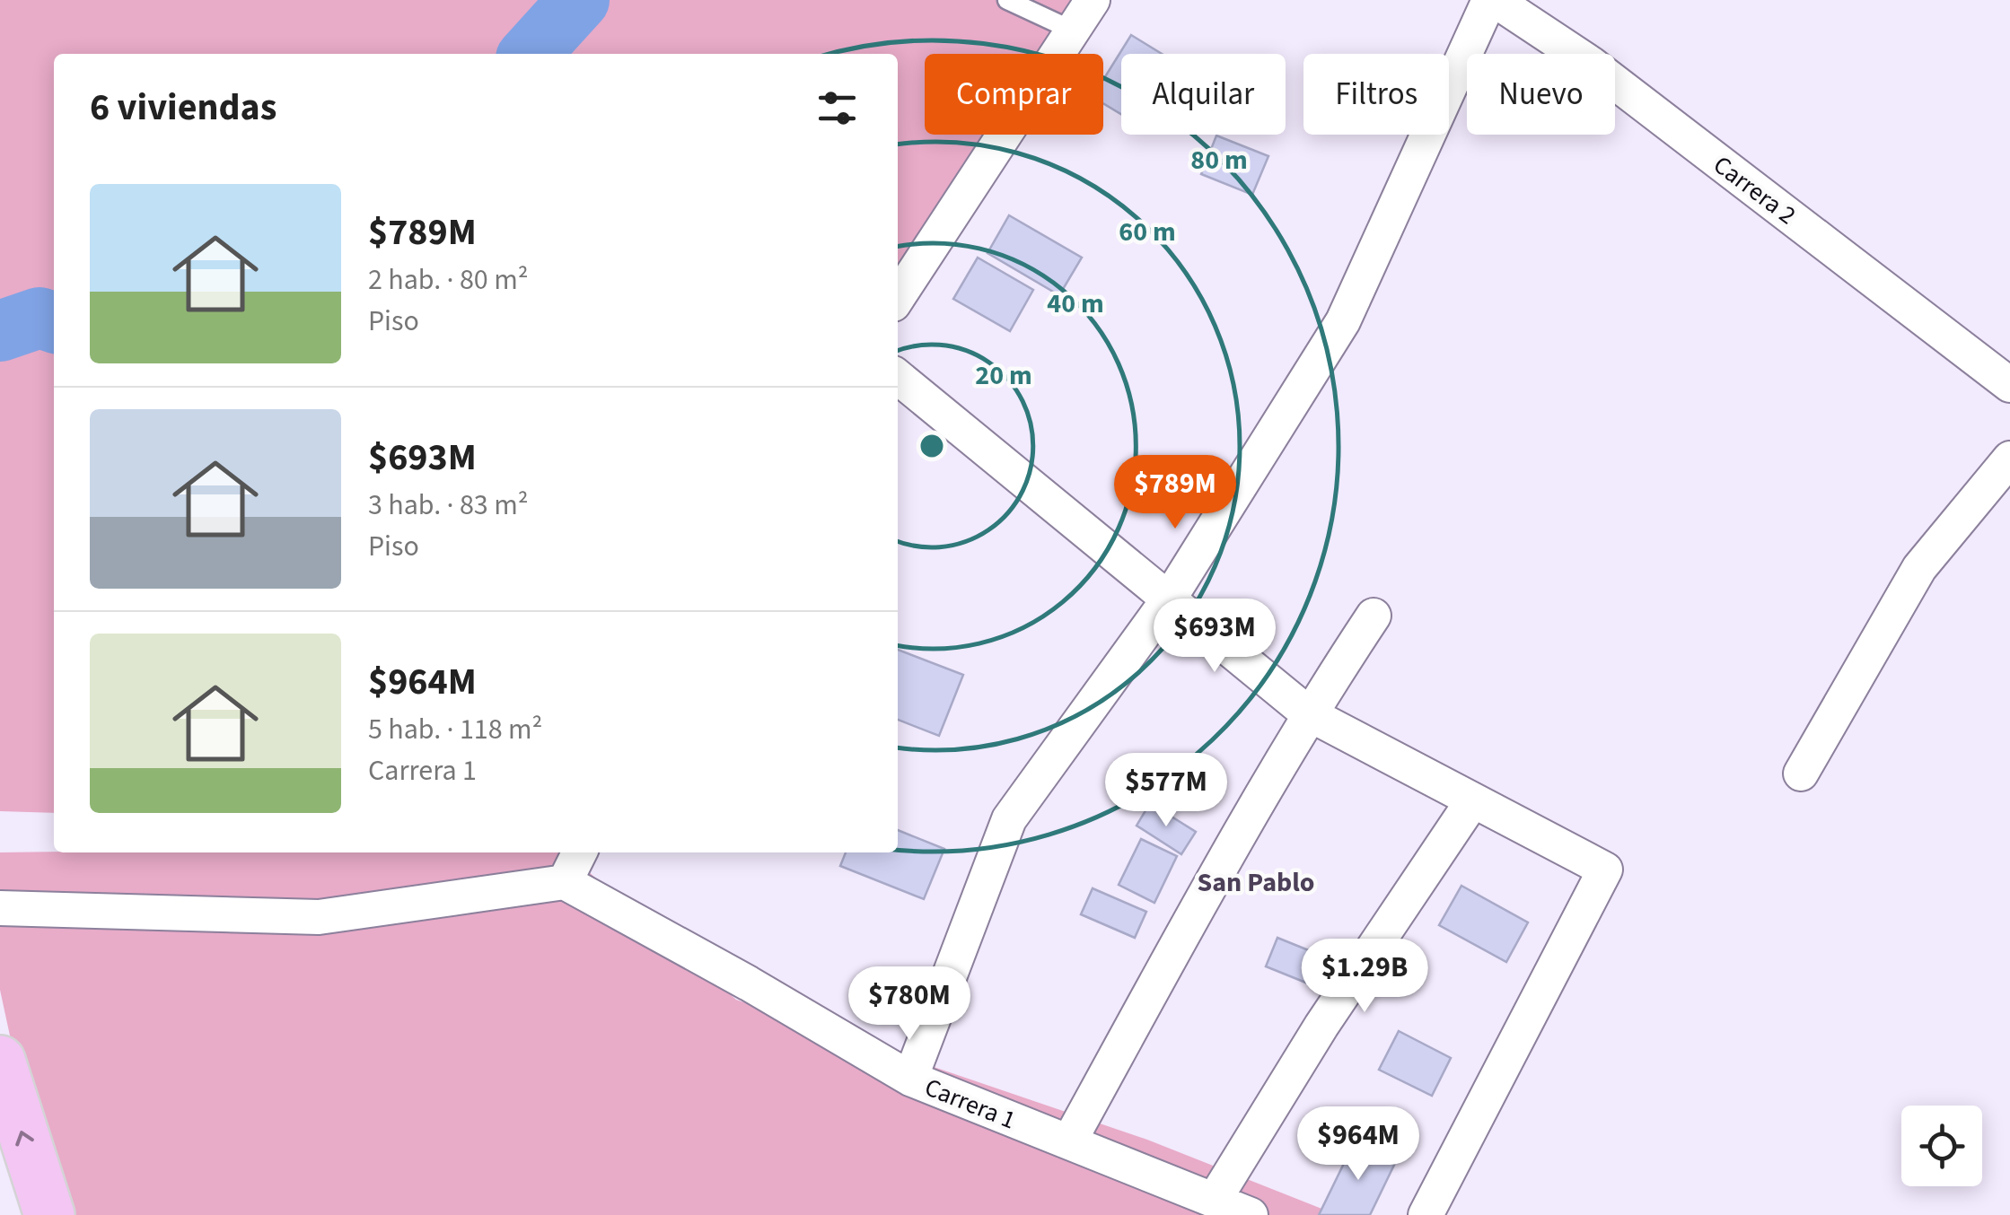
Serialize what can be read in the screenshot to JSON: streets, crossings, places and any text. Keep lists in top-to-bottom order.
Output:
{
  "streets": {
    "street": ["Carrera 2", "Carrera 1"]
  },
  "districts": ["San Pablo"],
  "page": {
    "chip": [
      "Comprar",
      "Alquilar",
      "Filtros",
      "Nuevo"
    ],
    "heading": "6 viviendas",
    "list": [
      {
        "name": "$789M",
        "note": "2 hab. · 80 m² · Piso"
      },
      {
        "name": "$693M",
        "note": "3 hab. · 83 m² · Piso"
      },
      {
        "name": "$964M",
        "note": "5 hab. · 118 m² · Carrera 1"
      }
    ],
    "price": [
      "$789M",
      "$693M",
      "$577M",
      "$1.29B",
      "$780M",
      "$964M"
    ]
  },
  "rings": [
    "80 m",
    "60 m",
    "40 m",
    "20 m"
  ]
}
